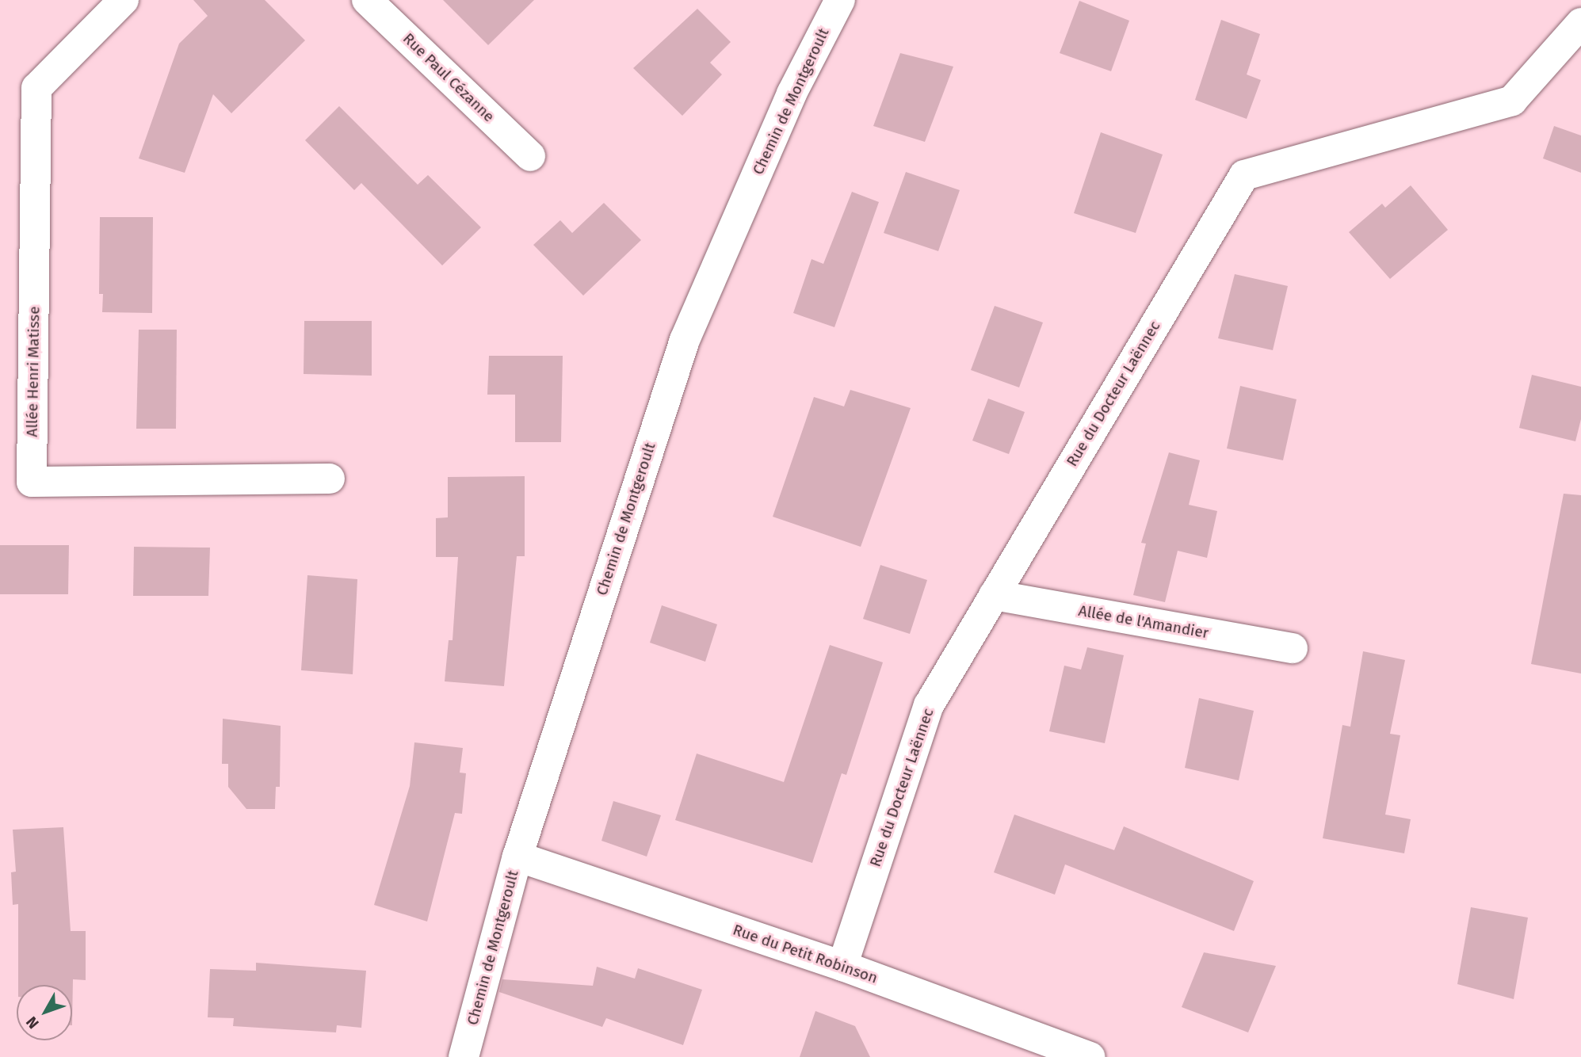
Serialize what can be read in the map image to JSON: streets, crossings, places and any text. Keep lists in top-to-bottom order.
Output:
{
  "streets": {
    "street": [
      "Rue Paul Cézanne",
      "Chemin de Montgeroult",
      "Allée Henri Matisse",
      "Rue du Docteur Laënnec",
      "Allée de l'Amandier",
      "Rue du Petit Robinson"
    ]
  },
  "crossings": [
    ["Chemin de Montgeroult", "Rue du Petit Robinson"],
    ["Rue du Docteur Laënnec", "Allée de l'Amandier"],
    ["Rue du Docteur Laënnec", "Rue du Petit Robinson"]
  ],
  "north": "bottom left"
}
